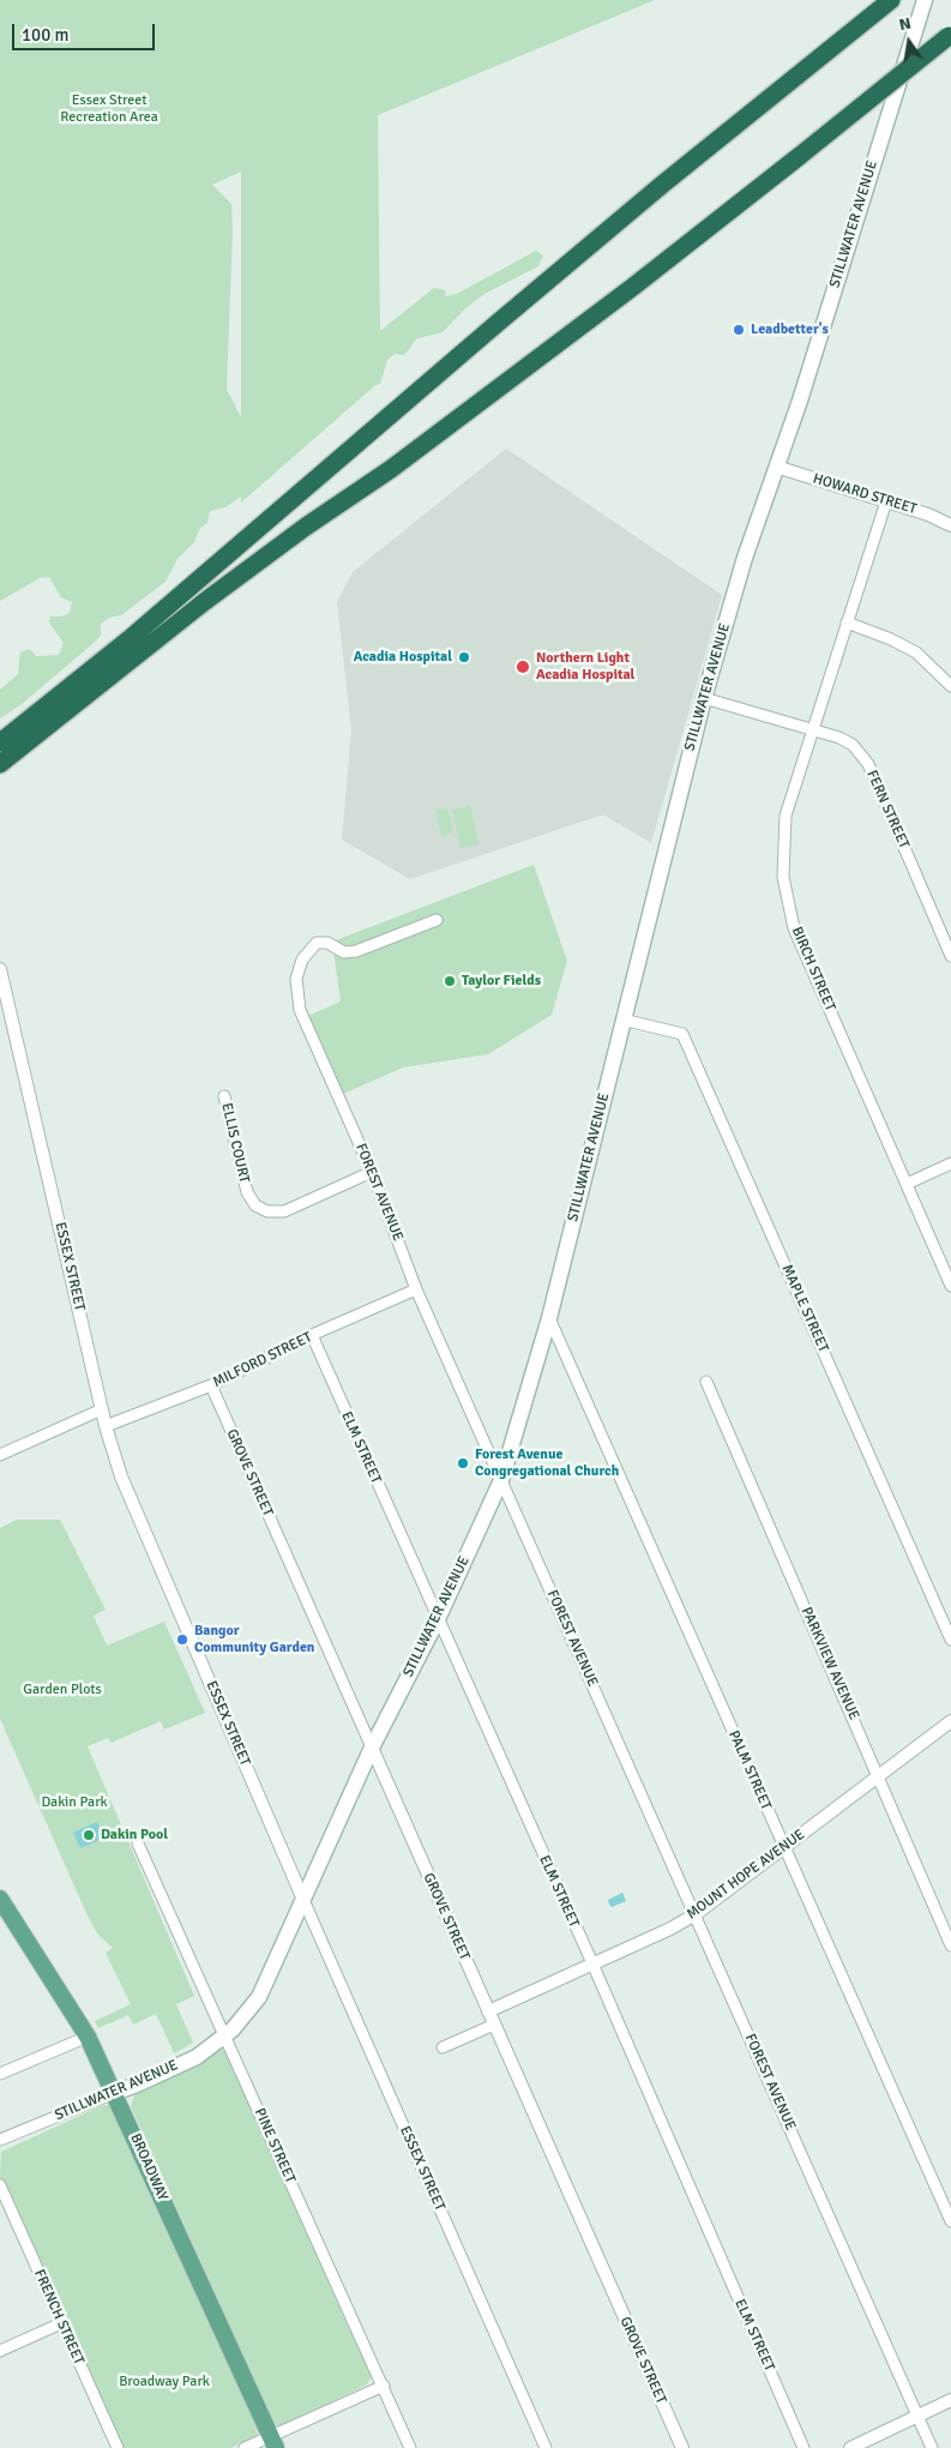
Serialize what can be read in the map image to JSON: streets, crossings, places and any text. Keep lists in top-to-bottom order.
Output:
{
  "streets": {
    "main road": ["STILLWATER AVENUE", "BROADWAY"],
    "street": [
      "HOWARD STREET",
      "FERN STREET",
      "BIRCH STREET",
      "ELLIS COURT",
      "FOREST AVENUE",
      "ESSEX STREET",
      "MAPLE STREET",
      "MILFORD STREET",
      "ELM STREET",
      "GROVE STREET",
      "PARKVIEW AVENUE",
      "PALM STREET",
      "MOUNT HOPE AVENUE",
      "PINE STREET",
      "FRENCH STREET"
    ]
  },
  "crossings": [
    ["STILLWATER AVENUE", "HOWARD STREET"],
    ["STILLWATER AVENUE", "FERN STREET"],
    ["STILLWATER AVENUE", "FOREST AVENUE"],
    ["STILLWATER AVENUE", "ESSEX STREET"],
    ["STILLWATER AVENUE", "MAPLE STREET"],
    ["STILLWATER AVENUE", "ELM STREET"],
    ["STILLWATER AVENUE", "GROVE STREET"],
    ["STILLWATER AVENUE", "PALM STREET"],
    ["STILLWATER AVENUE", "PINE STREET"],
    ["STILLWATER AVENUE", "BROADWAY"],
    ["HOWARD STREET", "BIRCH STREET"],
    ["FERN STREET", "BIRCH STREET"],
    ["ELLIS COURT", "FOREST AVENUE"],
    ["FOREST AVENUE", "MILFORD STREET"],
    ["FOREST AVENUE", "MOUNT HOPE AVENUE"],
    ["ESSEX STREET", "MILFORD STREET"],
    ["MILFORD STREET", "ELM STREET"],
    ["MILFORD STREET", "GROVE STREET"],
    ["ELM STREET", "MOUNT HOPE AVENUE"],
    ["GROVE STREET", "MOUNT HOPE AVENUE"],
    ["PARKVIEW AVENUE", "MOUNT HOPE AVENUE"],
    ["PALM STREET", "MOUNT HOPE AVENUE"]
  ],
  "parks": [
    "Essex Street Recreation Area",
    "Garden Plots",
    "Dakin Park",
    "Broadway Park"
  ],
  "places": [
    "Leadbetter's",
    "Acadia Hospital",
    "Northern Light Acadia Hospital",
    "Taylor Fields",
    "Forest Avenue Congregational Church",
    "Bangor Community Garden",
    "Dakin Pool"
  ],
  "scale_bar": "100 m",
  "north": "top"
}
